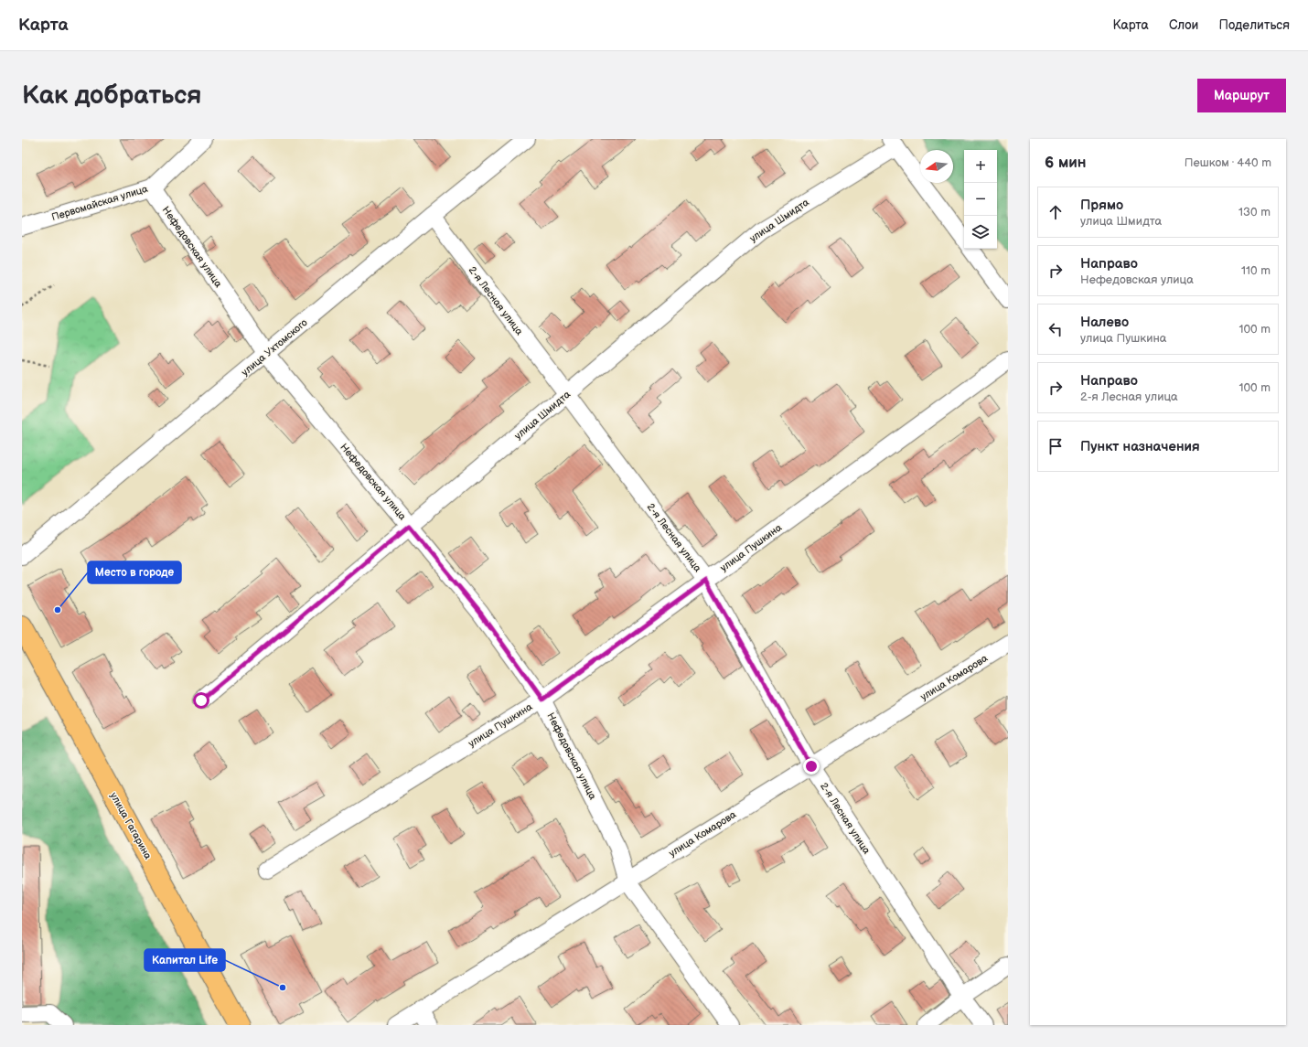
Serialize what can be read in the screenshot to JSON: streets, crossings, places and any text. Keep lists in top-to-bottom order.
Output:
{
  "streets": {
    "main road": ["улица Гагарина"],
    "street": [
      "Первомайская улица",
      "улица Шмидта",
      "Нефедовская улица",
      "2-я Лесная улица",
      "улица Ухтомского",
      "улица Пушкина",
      "улица Комарова"
    ]
  },
  "crossings": [
    ["Первомайская улица", "Нефедовская улица"],
    ["улица Шмидта", "Нефедовская улица"],
    ["улица Шмидта", "2-я Лесная улица"],
    ["Нефедовская улица", "улица Ухтомского"],
    ["Нефедовская улица", "улица Пушкина"],
    ["Нефедовская улица", "улица Комарова"],
    ["2-я Лесная улица", "улица Ухтомского"],
    ["2-я Лесная улица", "улица Пушкина"],
    ["2-я Лесная улица", "улица Комарова"]
  ],
  "places": ["Место в городе", "Капитал Life"],
  "north": "left",
  "page": {
    "header": "Карта",
    "nav": ["Карта", "Слои", "Поделиться"],
    "buttons": "Маршрут",
    "title": "Как добраться",
    "heading": ["6 мин", "Пешком · 440 m"],
    "map_buttons": ["+", "−"],
    "list": [
      ["Прямо", "улица Шмидта", "130 m"],
      ["Направо", "Нефедовская улица", "110 m"],
      ["Налево", "улица Пушкина", "100 m"],
      ["Направо", "2-я Лесная улица", "100 m"],
      "Пункт назначения"
    ]
  }
}
